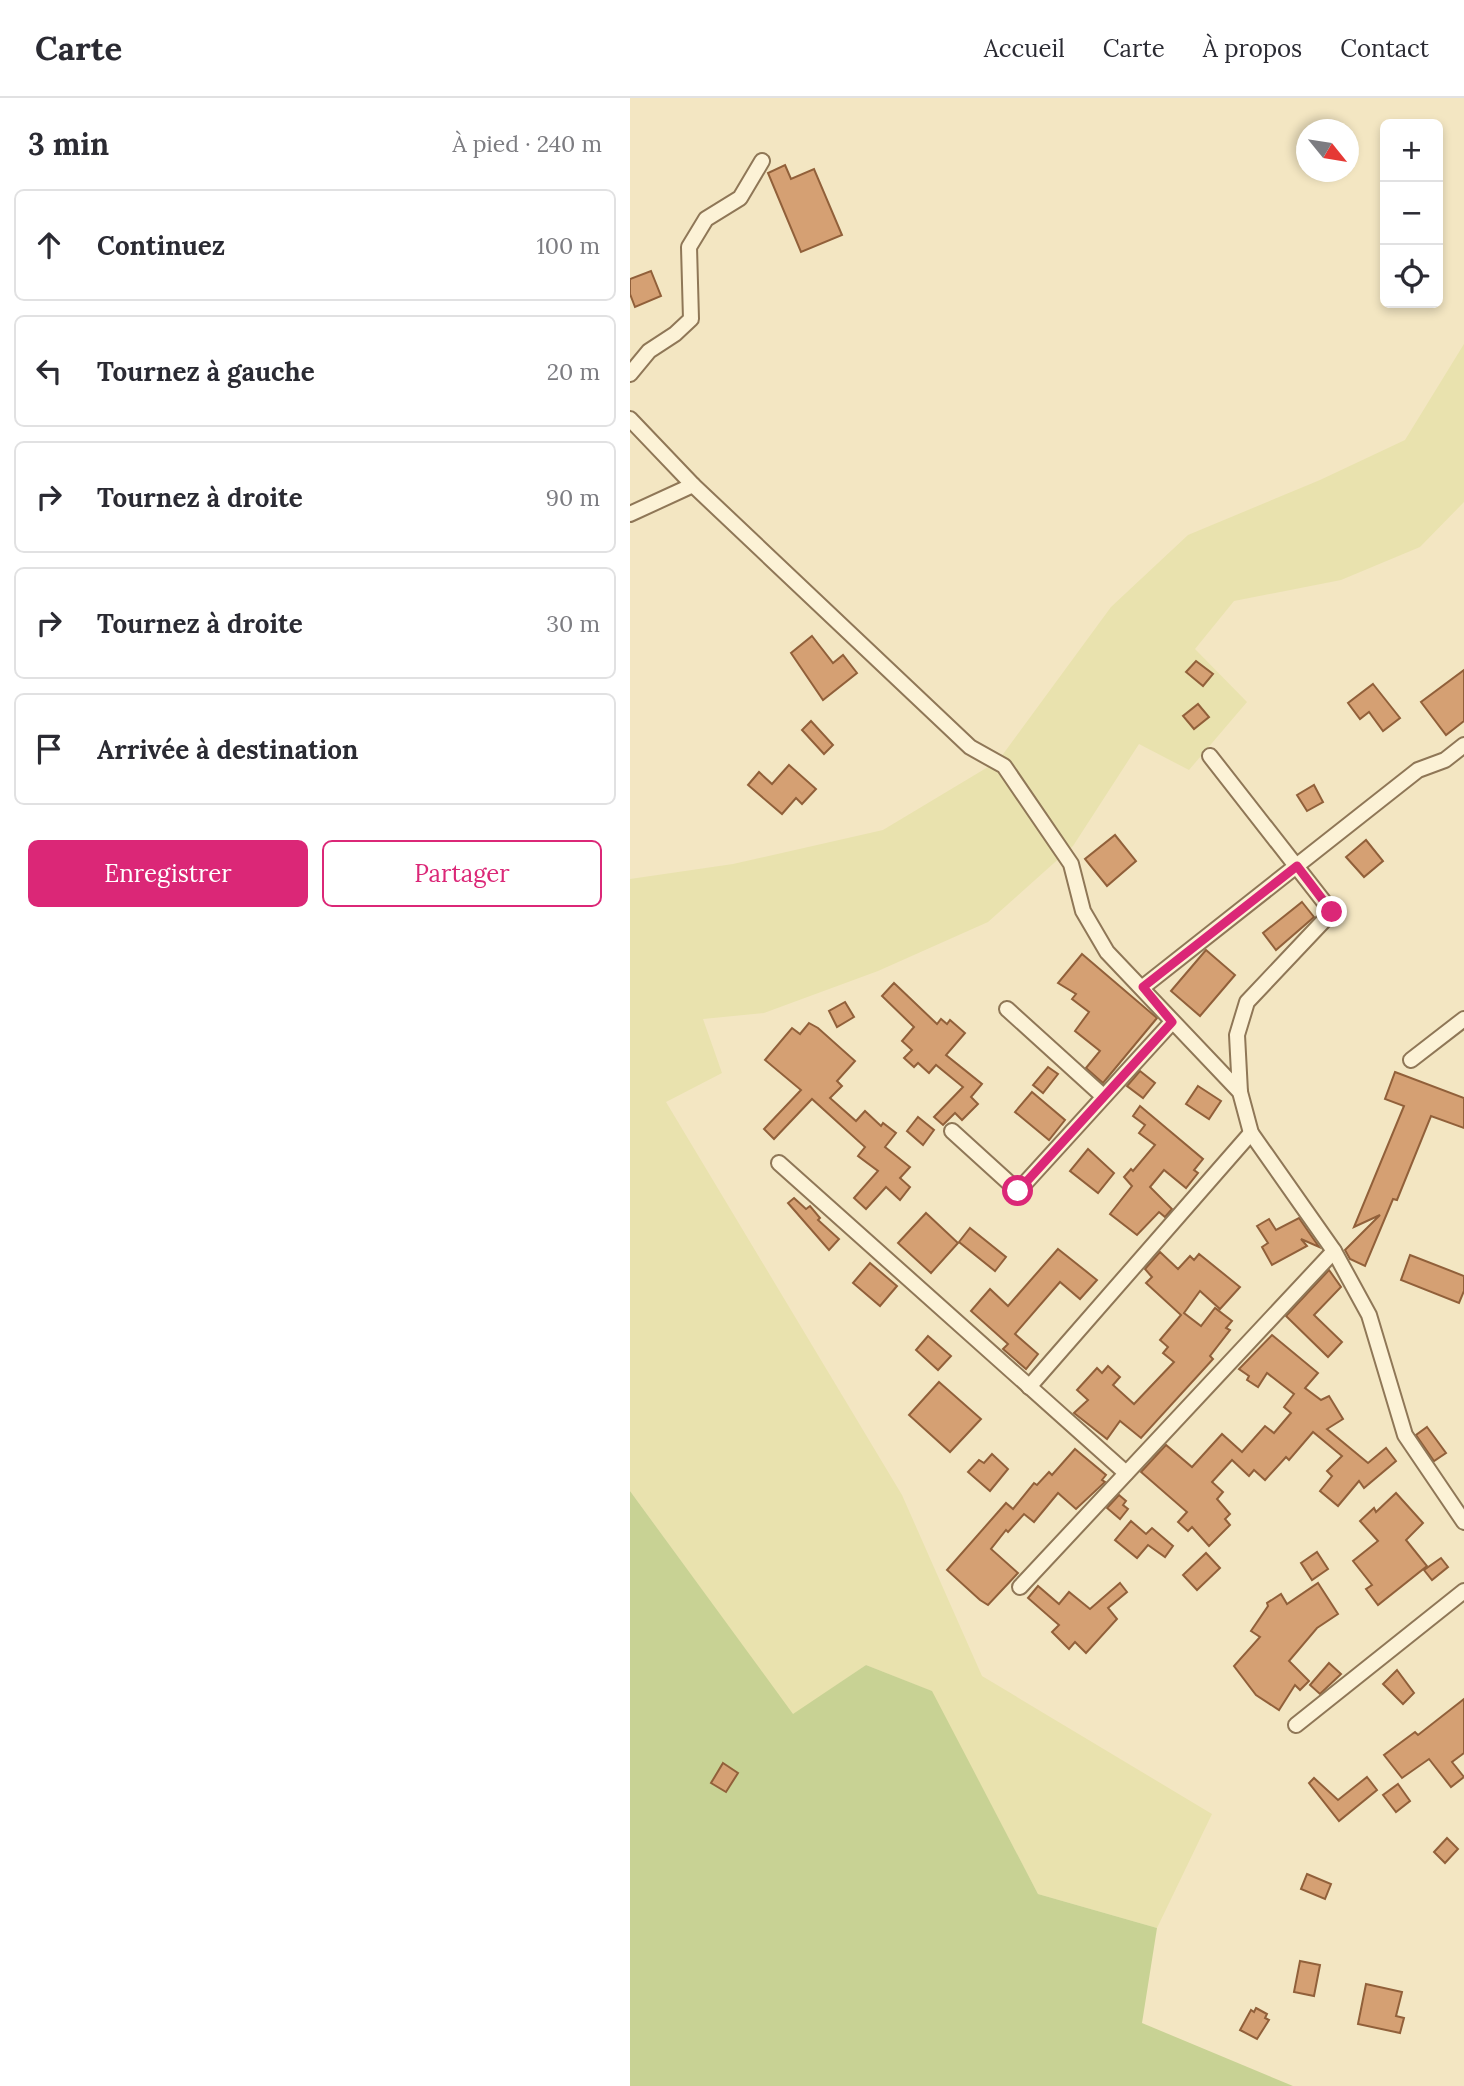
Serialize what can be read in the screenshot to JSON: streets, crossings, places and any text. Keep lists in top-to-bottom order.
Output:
{
  "north": "bottom right",
  "page": {
    "header": "Carte",
    "nav": [
      "Accueil",
      "Carte",
      "À propos",
      "Contact"
    ],
    "heading": ["3 min", "À pied · 240 m"],
    "map_buttons": ["+", "−"],
    "list": [
      ["Continuez", "100 m"],
      ["Tournez à gauche", "20 m"],
      ["Tournez à droite", "90 m"],
      ["Tournez à droite", "30 m"],
      "Arrivée à destination"
    ],
    "buttons": ["Enregistrer", "Partager"]
  }
}
